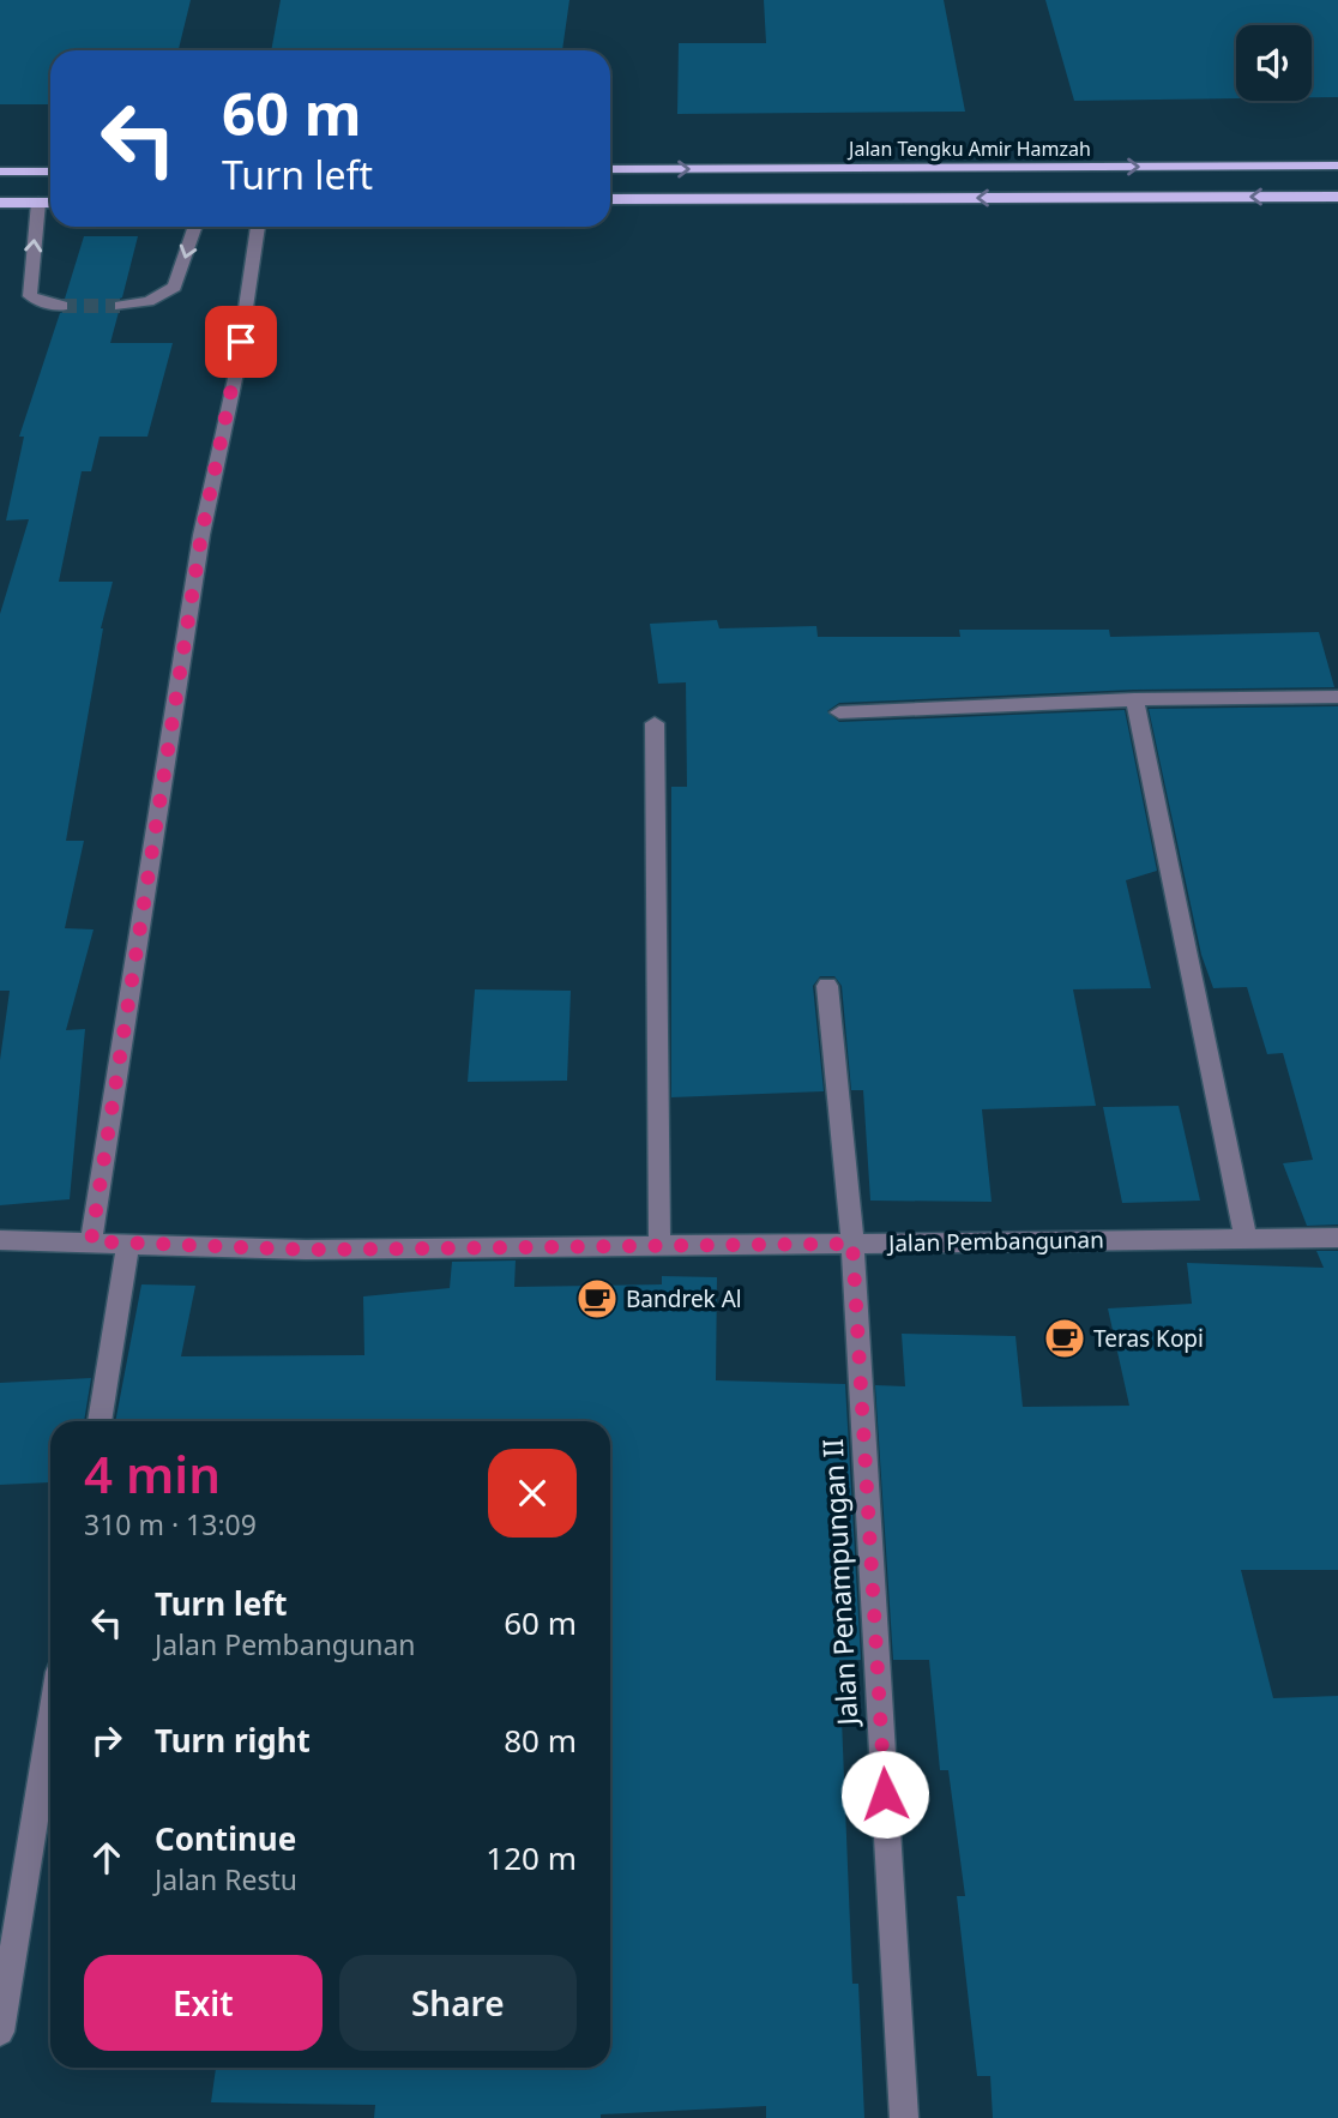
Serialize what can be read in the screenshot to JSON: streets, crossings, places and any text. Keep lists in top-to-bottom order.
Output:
{
  "streets": {
    "main road": ["Jalan Tengku Amir Hamzah"],
    "street": ["Jalan Pembangunan", "Jalan Penampungan II"]
  },
  "crossings": [
    ["Jalan Pembangunan", "Jalan Penampungan II"]
  ],
  "places": {
    "cafe": ["Bandrek Al", "Teras Kopi"]
  },
  "page": {
    "turn": ["60 m", "Turn left"],
    "heading": ["4 min", "310 m · 13:09"],
    "list": [
      {
        "name": "Turn left",
        "note": "Jalan Pembangunan",
        "value": "60 m"
      },
      {
        "name": "Turn right",
        "value": "80 m"
      },
      {
        "name": "Continue",
        "note": "Jalan Restu",
        "value": "120 m"
      }
    ],
    "buttons": ["Exit", "Share"]
  }
}
